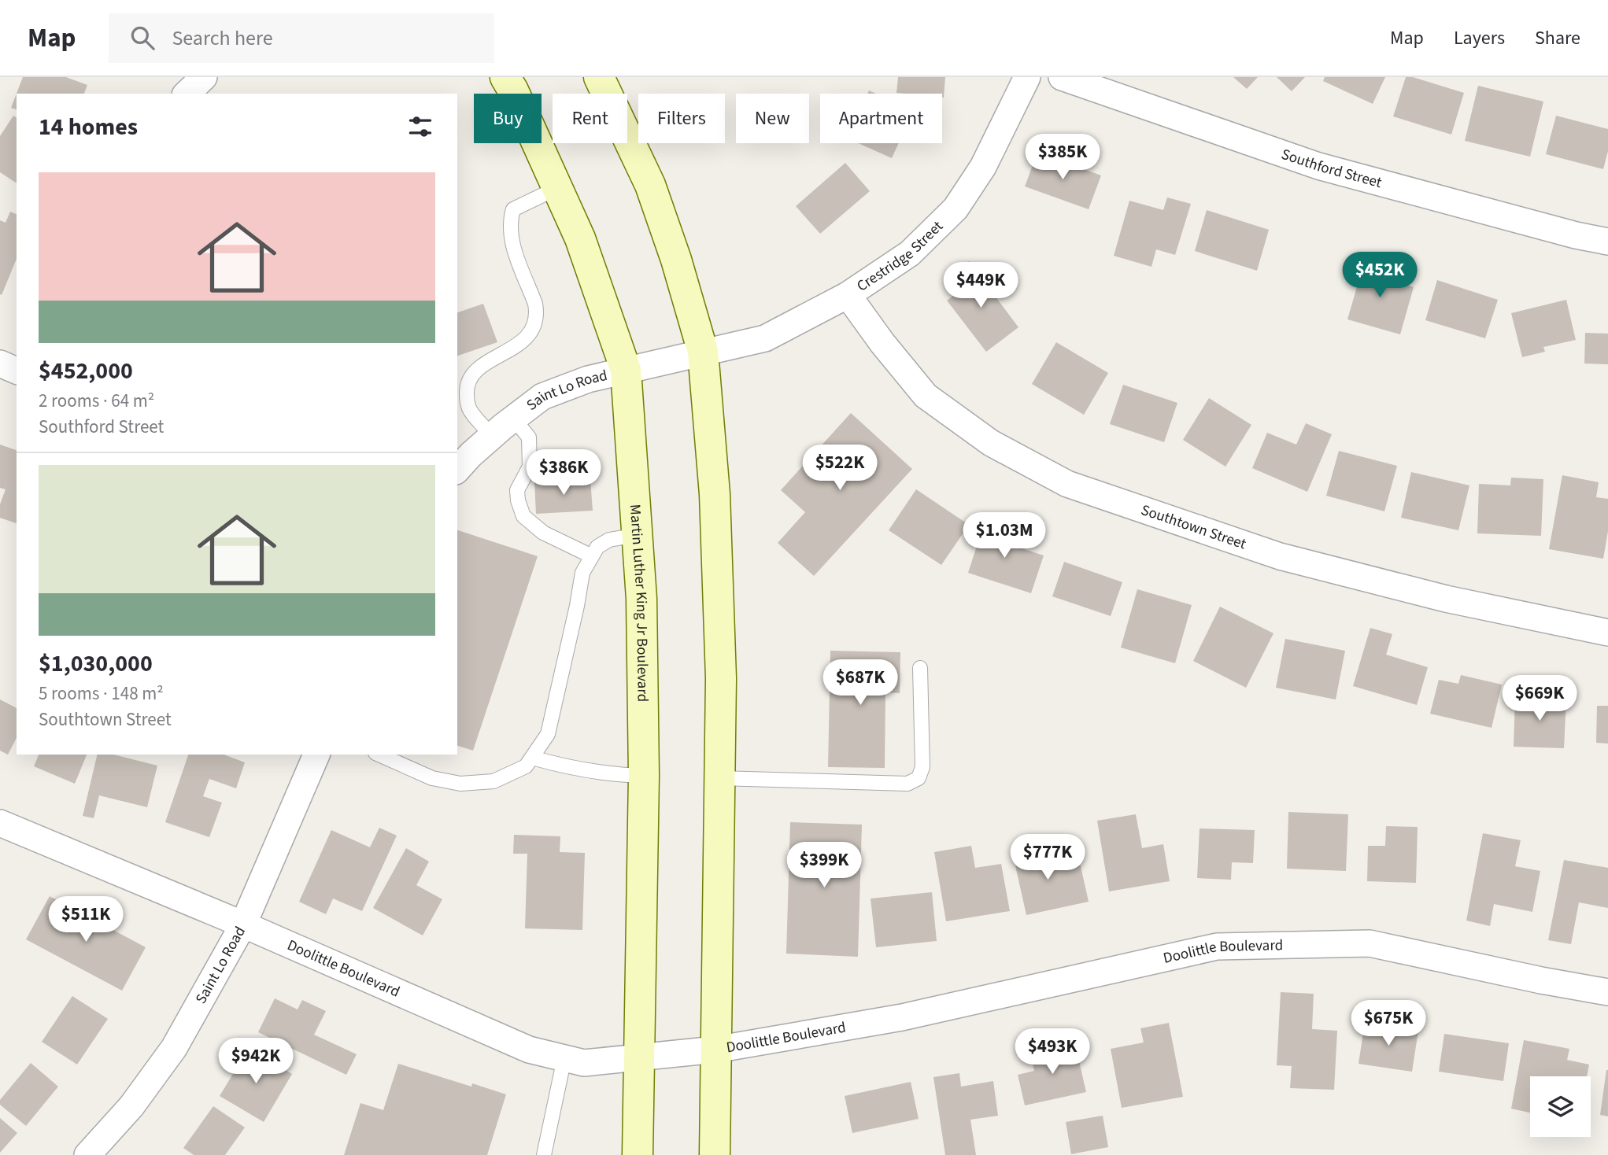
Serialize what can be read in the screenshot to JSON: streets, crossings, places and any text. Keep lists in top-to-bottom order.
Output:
{
  "streets": {
    "main road": ["Martin Luther King Jr Boulevard"],
    "street": [
      "Southford Street",
      "Crestridge Street",
      "Saint Lo Road",
      "Southtown Street",
      "Doolittle Boulevard"
    ]
  },
  "crossings": [
    ["Crestridge Street", "Saint Lo Road"],
    ["Crestridge Street", "Southtown Street"],
    ["Saint Lo Road", "Martin Luther King Jr Boulevard"],
    ["Saint Lo Road", "Doolittle Boulevard"],
    ["Martin Luther King Jr Boulevard", "Doolittle Boulevard"]
  ],
  "page": {
    "header": "Map",
    "search": "Search here",
    "nav": ["Map", "Layers", "Share"],
    "chip": [
      "Buy",
      "Rent",
      "Filters",
      "New",
      "Apartment"
    ],
    "heading": "14 homes",
    "price": [
      "$385K",
      "$452K",
      "$449K",
      "$522K",
      "$386K",
      "$1.03M",
      "$687K",
      "$669K",
      "$777K",
      "$399K",
      "$511K",
      "$675K",
      "$493K",
      "$942K"
    ],
    "list": [
      {
        "name": "$452,000",
        "note": "2 rooms · 64 m² · Southford Street"
      },
      {
        "name": "$1,030,000",
        "note": "5 rooms · 148 m² · Southtown Street"
      }
    ]
  }
}
